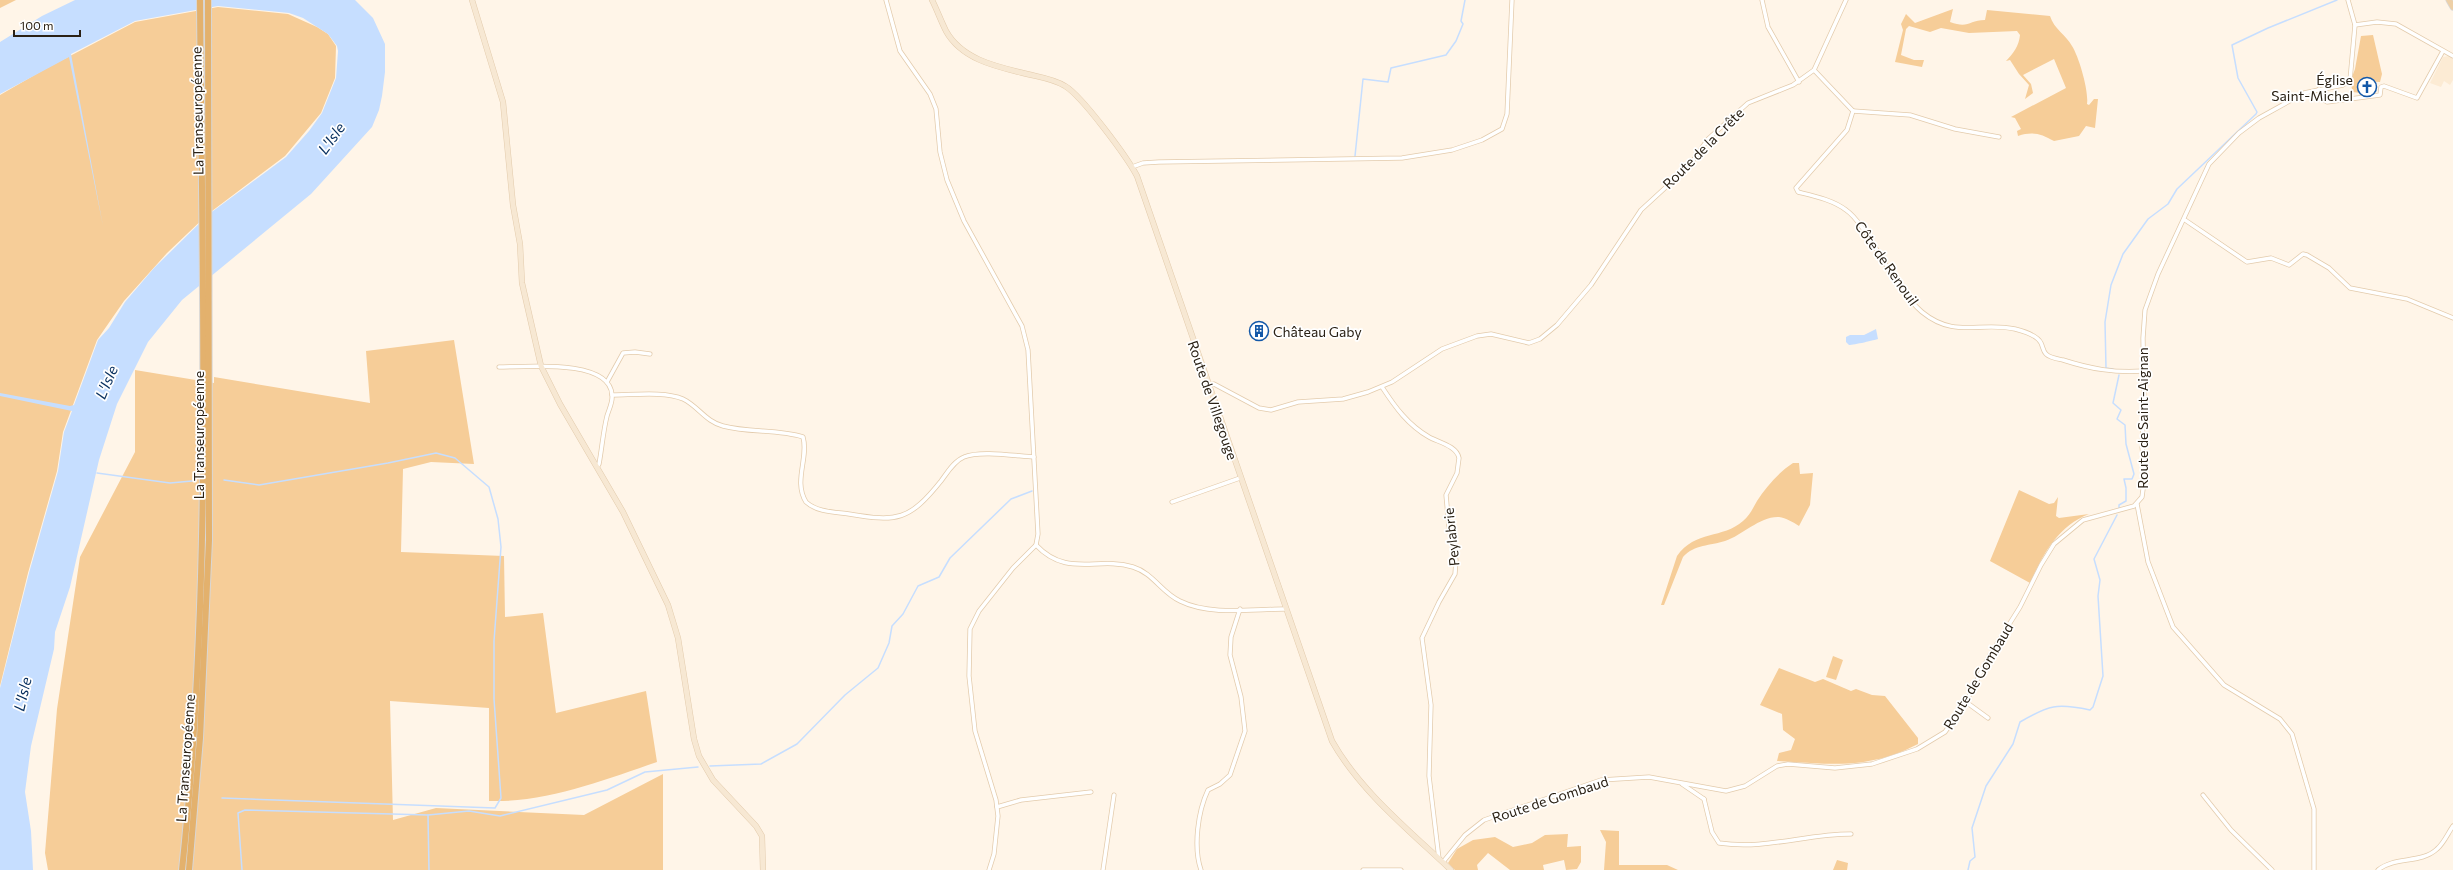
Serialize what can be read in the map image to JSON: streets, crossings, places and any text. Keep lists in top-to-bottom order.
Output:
{
  "streets": {
    "highway": ["La Transeuropéenne"],
    "street": [
      "Route de la Crête",
      "Côte de Renouil",
      "Route de Villegouge",
      "Route de Saint-Aignan",
      "Peylabrie",
      "Route de Gombaud"
    ]
  },
  "crossings": [
    ["Route de la Crête", "Route de Villegouge"],
    ["Route de la Crête", "Peylabrie"],
    ["Côte de Renouil", "Route de Saint-Aignan"],
    ["Route de Villegouge", "Peylabrie"],
    ["Route de Villegouge", "Route de Gombaud"],
    ["Route de Saint-Aignan", "Route de Gombaud"],
    ["Peylabrie", "Route de Gombaud"]
  ],
  "water": ["L'Isle"],
  "places": {
    "church": ["Église Saint-Michel"],
    "building": ["Château Gaby"]
  },
  "scale_bar": "100 m"
}
